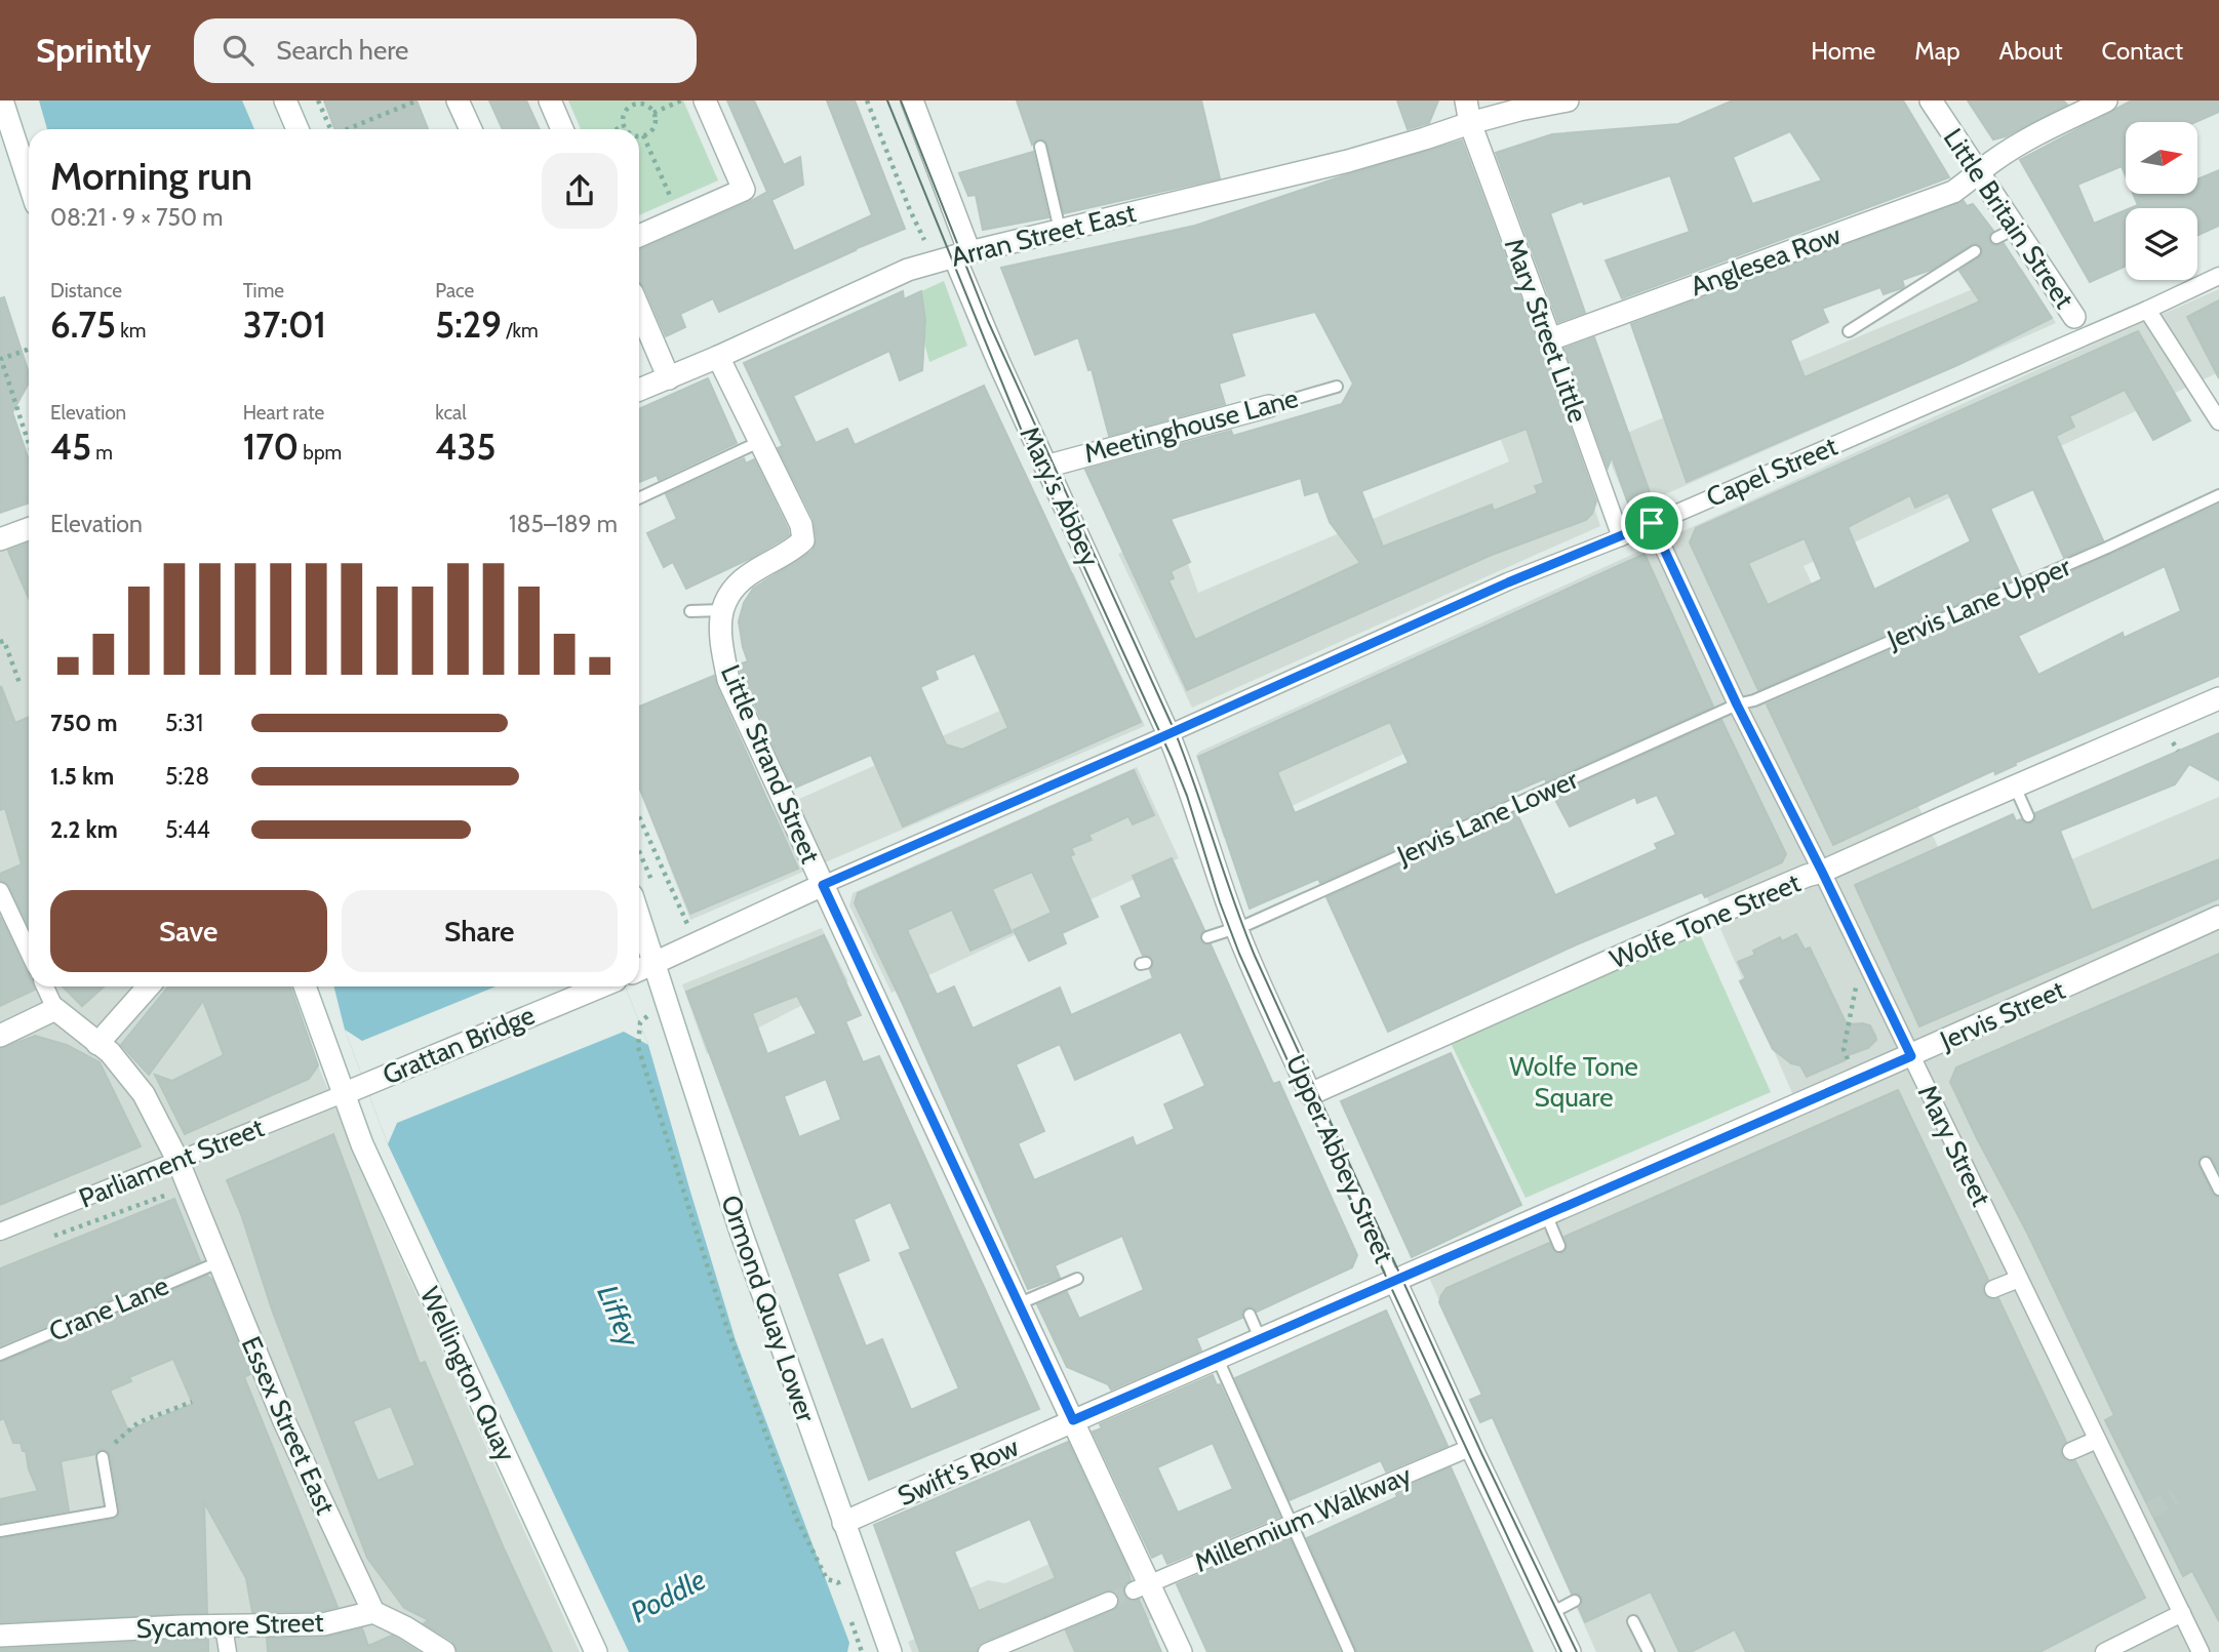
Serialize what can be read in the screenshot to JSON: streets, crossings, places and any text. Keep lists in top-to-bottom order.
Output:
{
  "streets": {
    "street": [
      "Little Britain Street",
      "Arran Street East",
      "Anglesea Row",
      "Mary Street Little",
      "Meetinghouse Lane",
      "Capel Street",
      "Mary's Abbey",
      "Little Strand Street",
      "Wolfe Tone Street",
      "Jervis Street",
      "Grattan Bridge",
      "Mary Street",
      "Upper Abbey Street",
      "Parliament Street",
      "Ormond Quay Lower",
      "Wellington Quay",
      "Essex Street East",
      "Swift's Row",
      "Millennium Walkway",
      "Sycamore Street"
    ],
    "lane": ["Jervis Lane Upper", "Jervis Lane Lower", "Crane Lane"]
  },
  "crossings": [
    ["Little Britain Street", "Anglesea Row"],
    ["Little Britain Street", "Capel Street"],
    ["Arran Street East", "Mary Street Little"],
    ["Arran Street East", "Mary's Abbey"],
    ["Anglesea Row", "Mary Street Little"],
    ["Mary Street Little", "Capel Street"],
    ["Meetinghouse Lane", "Mary's Abbey"],
    ["Capel Street", "Mary's Abbey"],
    ["Capel Street", "Little Strand Street"],
    ["Capel Street", "Mary Street"],
    ["Capel Street", "Upper Abbey Street"],
    ["Capel Street", "Ormond Quay Lower"],
    ["Mary's Abbey", "Upper Abbey Street"],
    ["Jervis Lane Upper", "Jervis Lane Lower"],
    ["Jervis Lane Upper", "Mary Street"],
    ["Little Strand Street", "Jervis Street"],
    ["Little Strand Street", "Swift's Row"],
    ["Little Strand Street", "Millennium Walkway"],
    ["Jervis Lane Lower", "Mary Street"],
    ["Jervis Lane Lower", "Upper Abbey Street"],
    ["Wolfe Tone Street", "Mary Street"],
    ["Wolfe Tone Street", "Upper Abbey Street"],
    ["Jervis Street", "Mary Street"],
    ["Jervis Street", "Upper Abbey Street"],
    ["Jervis Street", "Swift's Row"],
    ["Grattan Bridge", "Parliament Street"],
    ["Grattan Bridge", "Wellington Quay"],
    ["Upper Abbey Street", "Millennium Walkway"],
    ["Parliament Street", "Wellington Quay"],
    ["Parliament Street", "Essex Street East"],
    ["Crane Lane", "Essex Street East"],
    ["Ormond Quay Lower", "Swift's Row"],
    ["Essex Street East", "Sycamore Street"]
  ],
  "water": ["Liffey", "Poddle"],
  "parks": ["Wolfe Tone Square"],
  "north": "right",
  "page": {
    "header": "Sprintly",
    "search": "Search here",
    "nav": [
      "Home",
      "Map",
      "About",
      "Contact"
    ],
    "heading": ["Morning run", "08:21 · 9 × 750 m"],
    "stats": [
      ["Distance", "6.75 km"],
      ["Time", "37:01"],
      ["Pace", "5:29 /km"],
      ["Elevation", "45 m"],
      ["Heart rate", "170 bpm"],
      ["kcal", "435"]
    ],
    "chart": ["Elevation", "185–189 m"],
    "list": [
      {
        "name": "750 m",
        "note": "5:31"
      },
      {
        "name": "1.5 km",
        "note": "5:28"
      },
      {
        "name": "2.2 km",
        "note": "5:44"
      }
    ],
    "buttons": ["Save", "Share"]
  }
}
